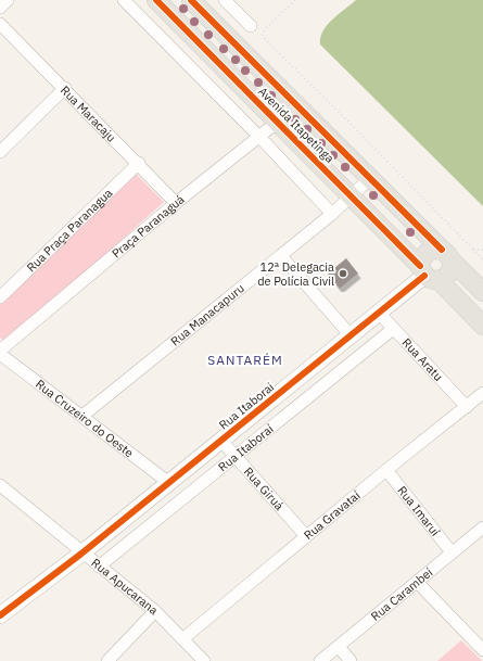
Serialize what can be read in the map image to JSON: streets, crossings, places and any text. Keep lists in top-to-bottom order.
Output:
{
  "streets": {
    "main road": ["Avenida Itapetinga"],
    "street": [
      "Rua Maracaju",
      "Praça Paranaguá",
      "Rua Praça Paranagua",
      "Rua Manacapuru",
      "Rua Aratu",
      "Rua Itaborai",
      "Rua Cruzeiro do Oeste",
      "Rua Itaboraí",
      "Rua Giruá",
      "Rua Imaruí",
      "Rua Gravataí",
      "Rua Apucarana",
      "Rua Carambeí"
    ]
  },
  "crossings": [
    ["Rua Maracaju", "Praça Paranaguá"],
    ["Rua Maracaju", "Rua Praça Paranagua"],
    ["Avenida Itapetinga", "Praça Paranaguá"],
    ["Avenida Itapetinga", "Rua Manacapuru"],
    ["Avenida Itapetinga", "Rua Itaborai"],
    ["Rua Manacapuru", "Rua Cruzeiro do Oeste"],
    ["Rua Aratu", "Rua Itaborai"],
    ["Rua Aratu", "Rua Itaboraí"],
    ["Rua Aratu", "Rua Gravataí"],
    ["Rua Itaborai", "Rua Cruzeiro do Oeste"],
    ["Rua Itaborai", "Rua Giruá"],
    ["Rua Itaborai", "Rua Apucarana"],
    ["Rua Itaboraí", "Rua Giruá"],
    ["Rua Itaboraí", "Rua Apucarana"],
    ["Rua Giruá", "Rua Gravataí"],
    ["Rua Imaruí", "Rua Gravataí"],
    ["Rua Imaruí", "Rua Carambeí"],
    ["Rua Gravataí", "Rua Apucarana"]
  ],
  "districts": ["SANTARÉM"],
  "places": ["12ª Delegacia de Polícia Civil"]
}
